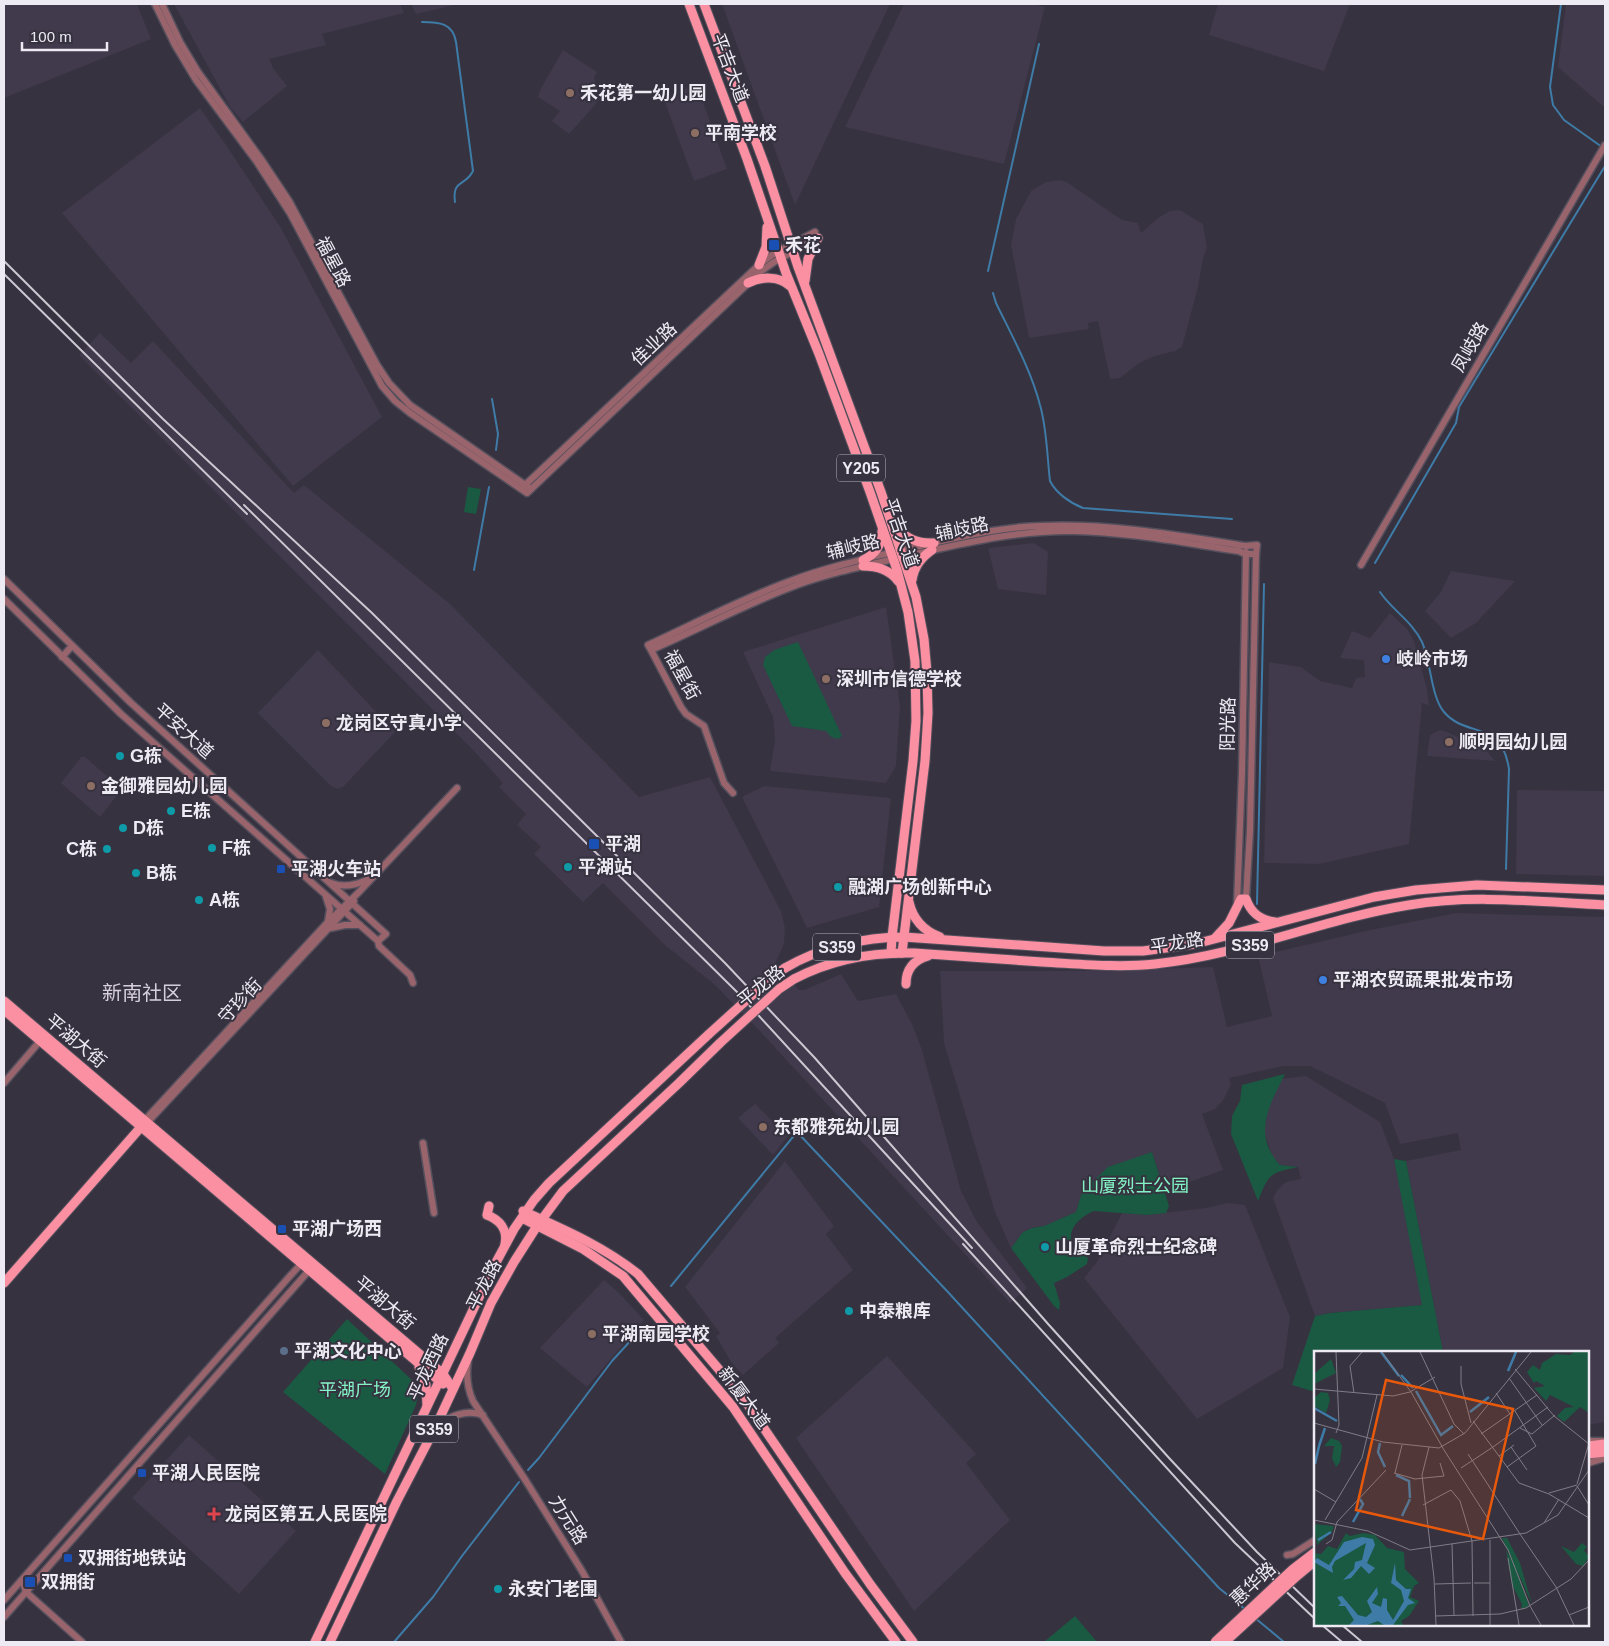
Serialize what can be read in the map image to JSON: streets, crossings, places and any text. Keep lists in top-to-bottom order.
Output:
{
  "streets": {
    "main road": [
      "平吉大道",
      "Y205",
      "平龙路",
      "S359",
      "守珍街",
      "平湖大街",
      "平龙西路",
      "新厦大道",
      "惠华路"
    ],
    "street": [
      "福星路",
      "佳业路",
      "凤岐路",
      "辅歧路",
      "辅岐路",
      "福星街",
      "阳光路",
      "平安大道",
      "力元路"
    ]
  },
  "crossings": [
    ["平吉大道", "佳业路"],
    ["平吉大道", "辅歧路"],
    ["平吉大道", "辅岐路"],
    ["平吉大道", "平龙路"],
    ["福星路", "佳业路"],
    ["辅歧路", "辅岐路"],
    ["辅歧路", "阳光路"],
    ["辅岐路", "福星街"],
    ["平安大道", "守珍街"],
    ["平龙路", "平湖大街"],
    ["平龙路", "平龙西路"],
    ["平龙路", "新厦大道"],
    ["平龙路", "力元路"],
    ["守珍街", "平湖大街"],
    ["平湖大街", "平龙西路"]
  ],
  "districts": ["新南社区"],
  "parks": ["山厦烈士公园", "平湖广场"],
  "places": {
    "other": [
      "禾花第一幼儿园",
      "平南学校",
      "岐岭市场",
      "深圳市信德学校",
      "龙岗区守真小学",
      "顺明园幼儿园",
      "G栋",
      "金御雅园幼儿园",
      "E栋",
      "D栋",
      "F栋",
      "C栋",
      "平湖站",
      "B栋",
      "融湖广场创新中心",
      "A栋",
      "平湖农贸蔬果批发市场",
      "东都雅苑幼儿园",
      "山厦革命烈士纪念碑",
      "中泰粮库",
      "平湖南园学校",
      "平湖文化中心",
      "永安门老围"
    ],
    "transit": [
      "禾花",
      "平湖",
      "平湖火车站",
      "平湖广场西",
      "平湖人民医院",
      "双拥街地铁站",
      "双拥街"
    ],
    "health": ["龙岗区第五人民医院"]
  },
  "scale_bar": "100 m"
}
